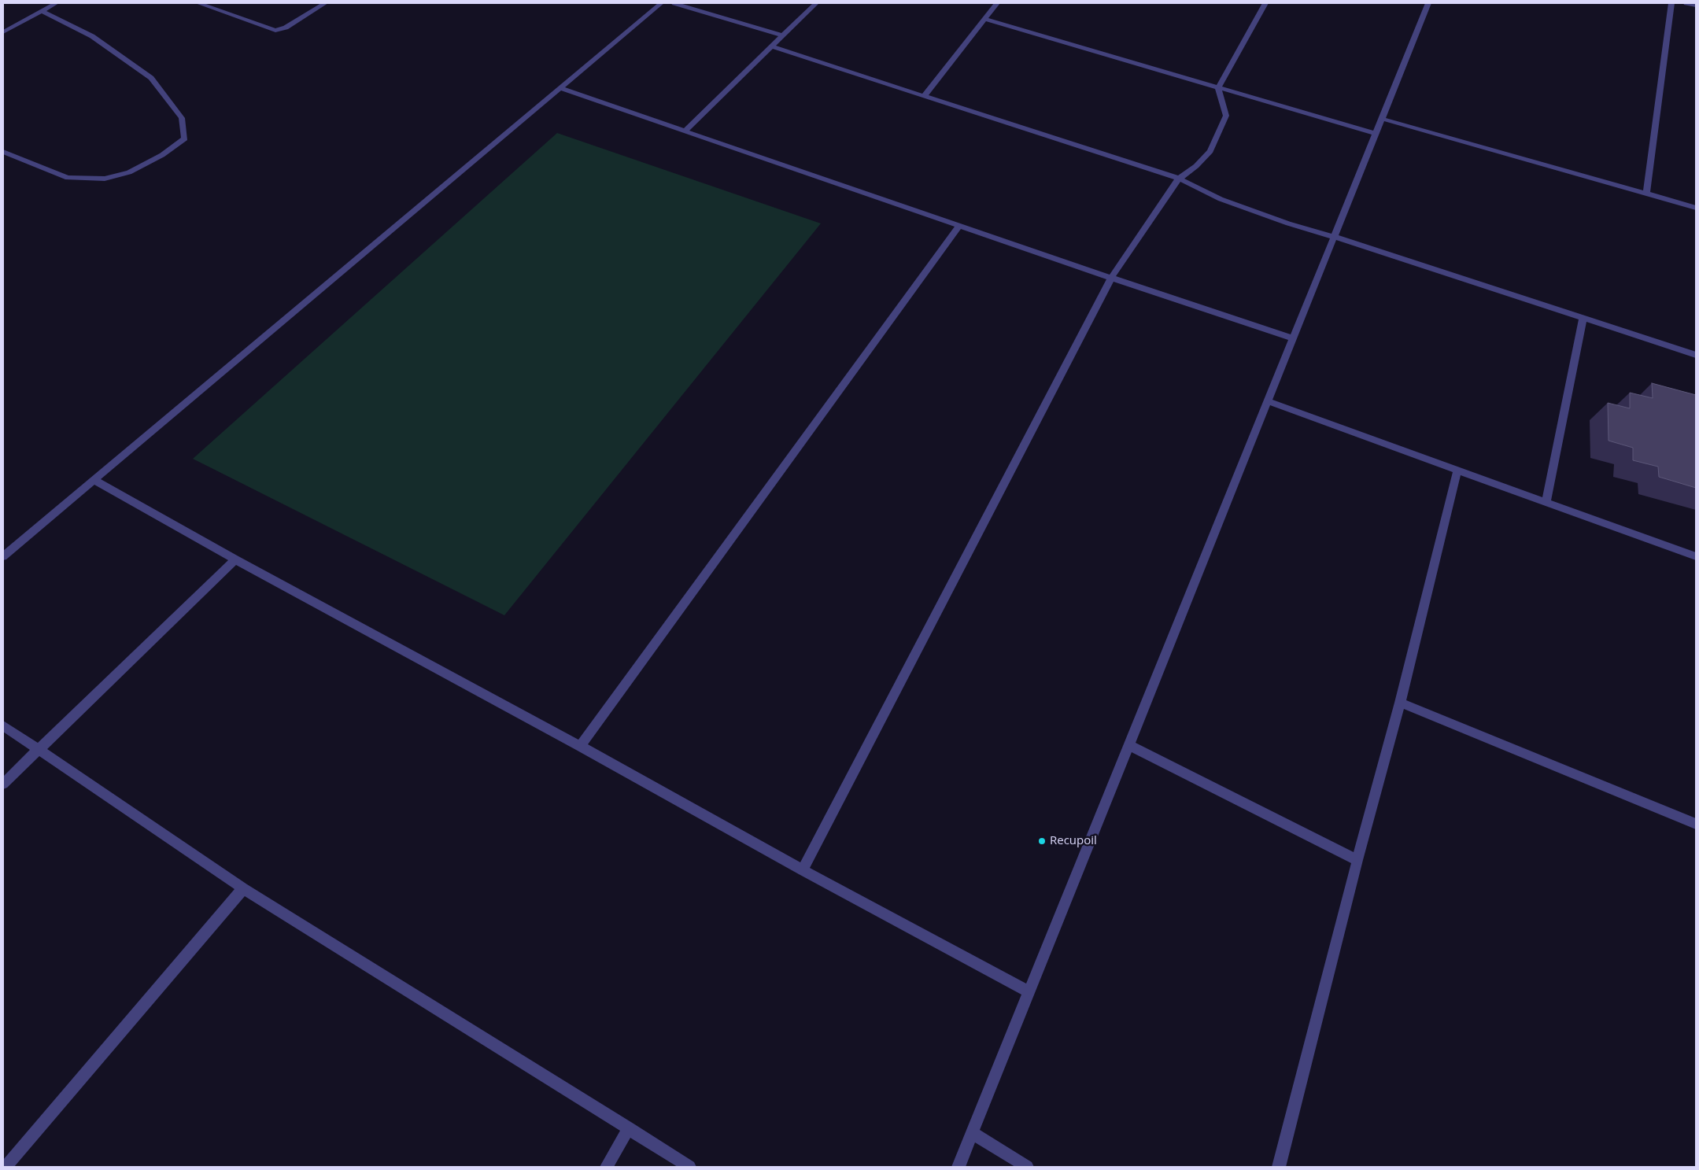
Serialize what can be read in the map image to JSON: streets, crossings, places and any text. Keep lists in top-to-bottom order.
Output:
{
  "places": ["Recupoil"]
}
